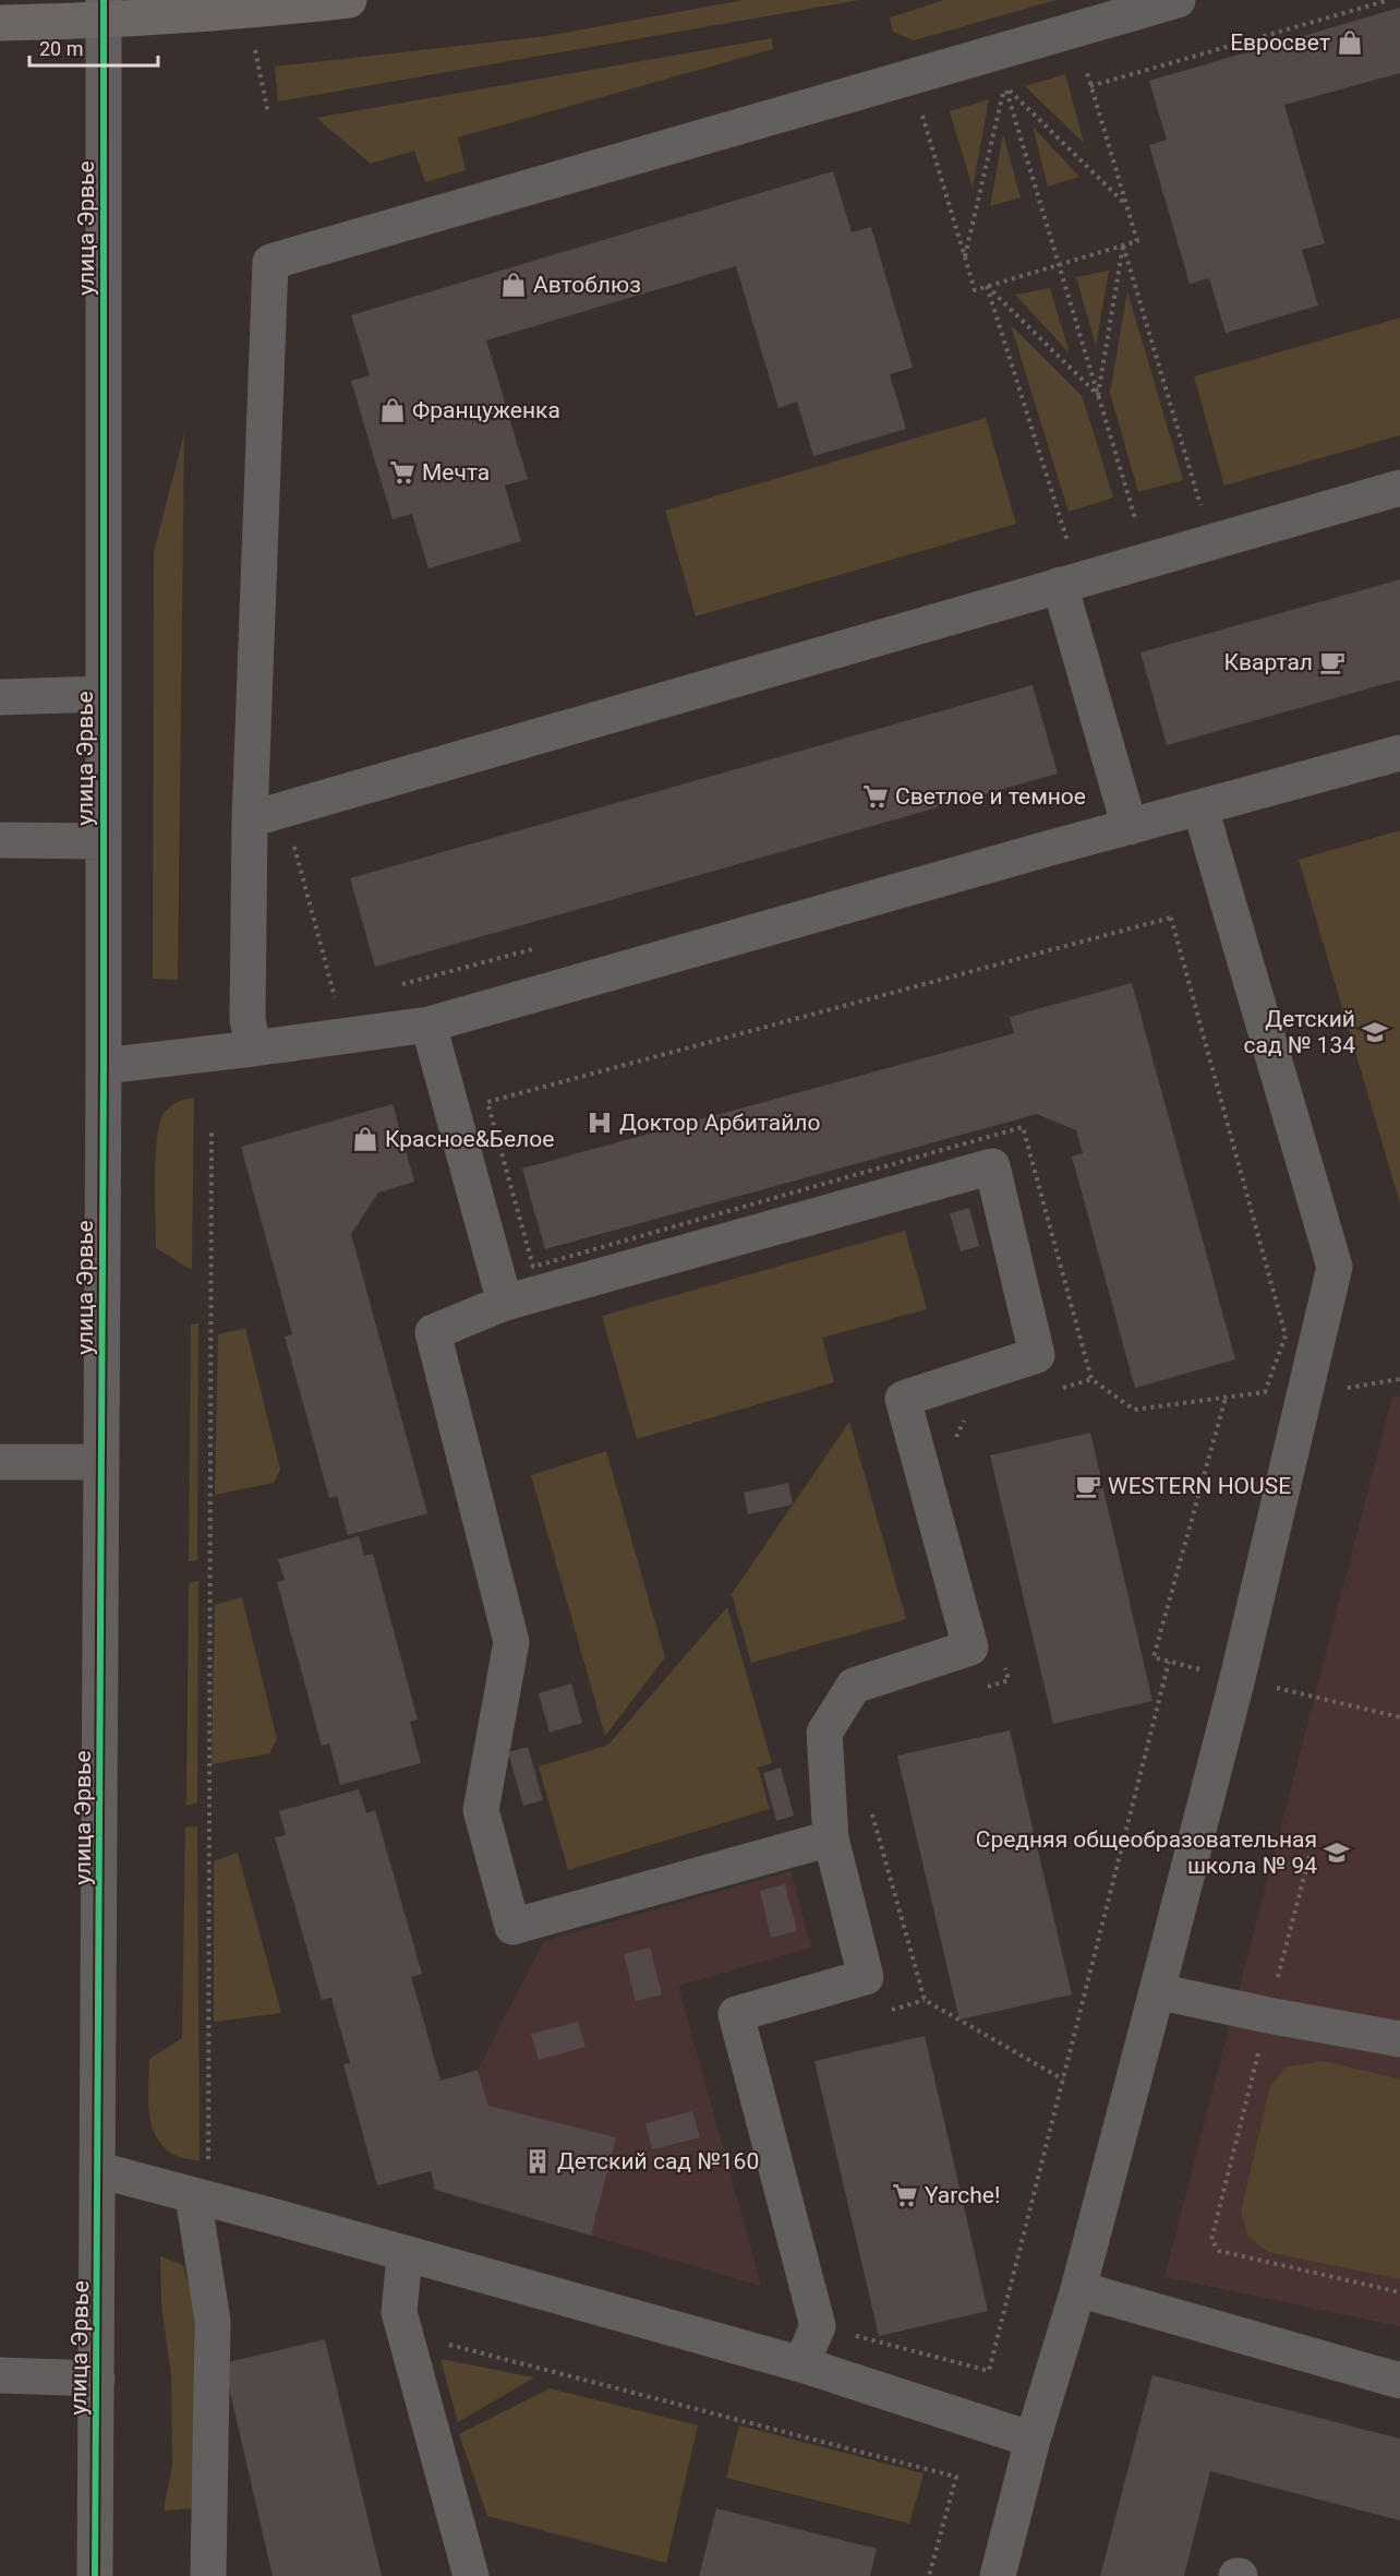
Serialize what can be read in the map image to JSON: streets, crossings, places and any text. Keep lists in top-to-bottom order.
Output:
{
  "streets": {
    "street": ["улица Эрвье"]
  },
  "places": {
    "shop": [
      "Евросвет",
      "Автоблюз",
      "Француженка",
      "Красное&Белое"
    ],
    "supermarket": ["Мечта", "Светлое и темное", "Yarche!"],
    "cafe": ["Квартал", "WESTERN HOUSE"],
    "school or university": ["Детский сад № 134", "Средняя общеобразовательная школа № 94"],
    "hospital": ["Доктор Арбитайло"],
    "building": ["Детский сад №160"]
  },
  "scale_bar": "20 m"
}
